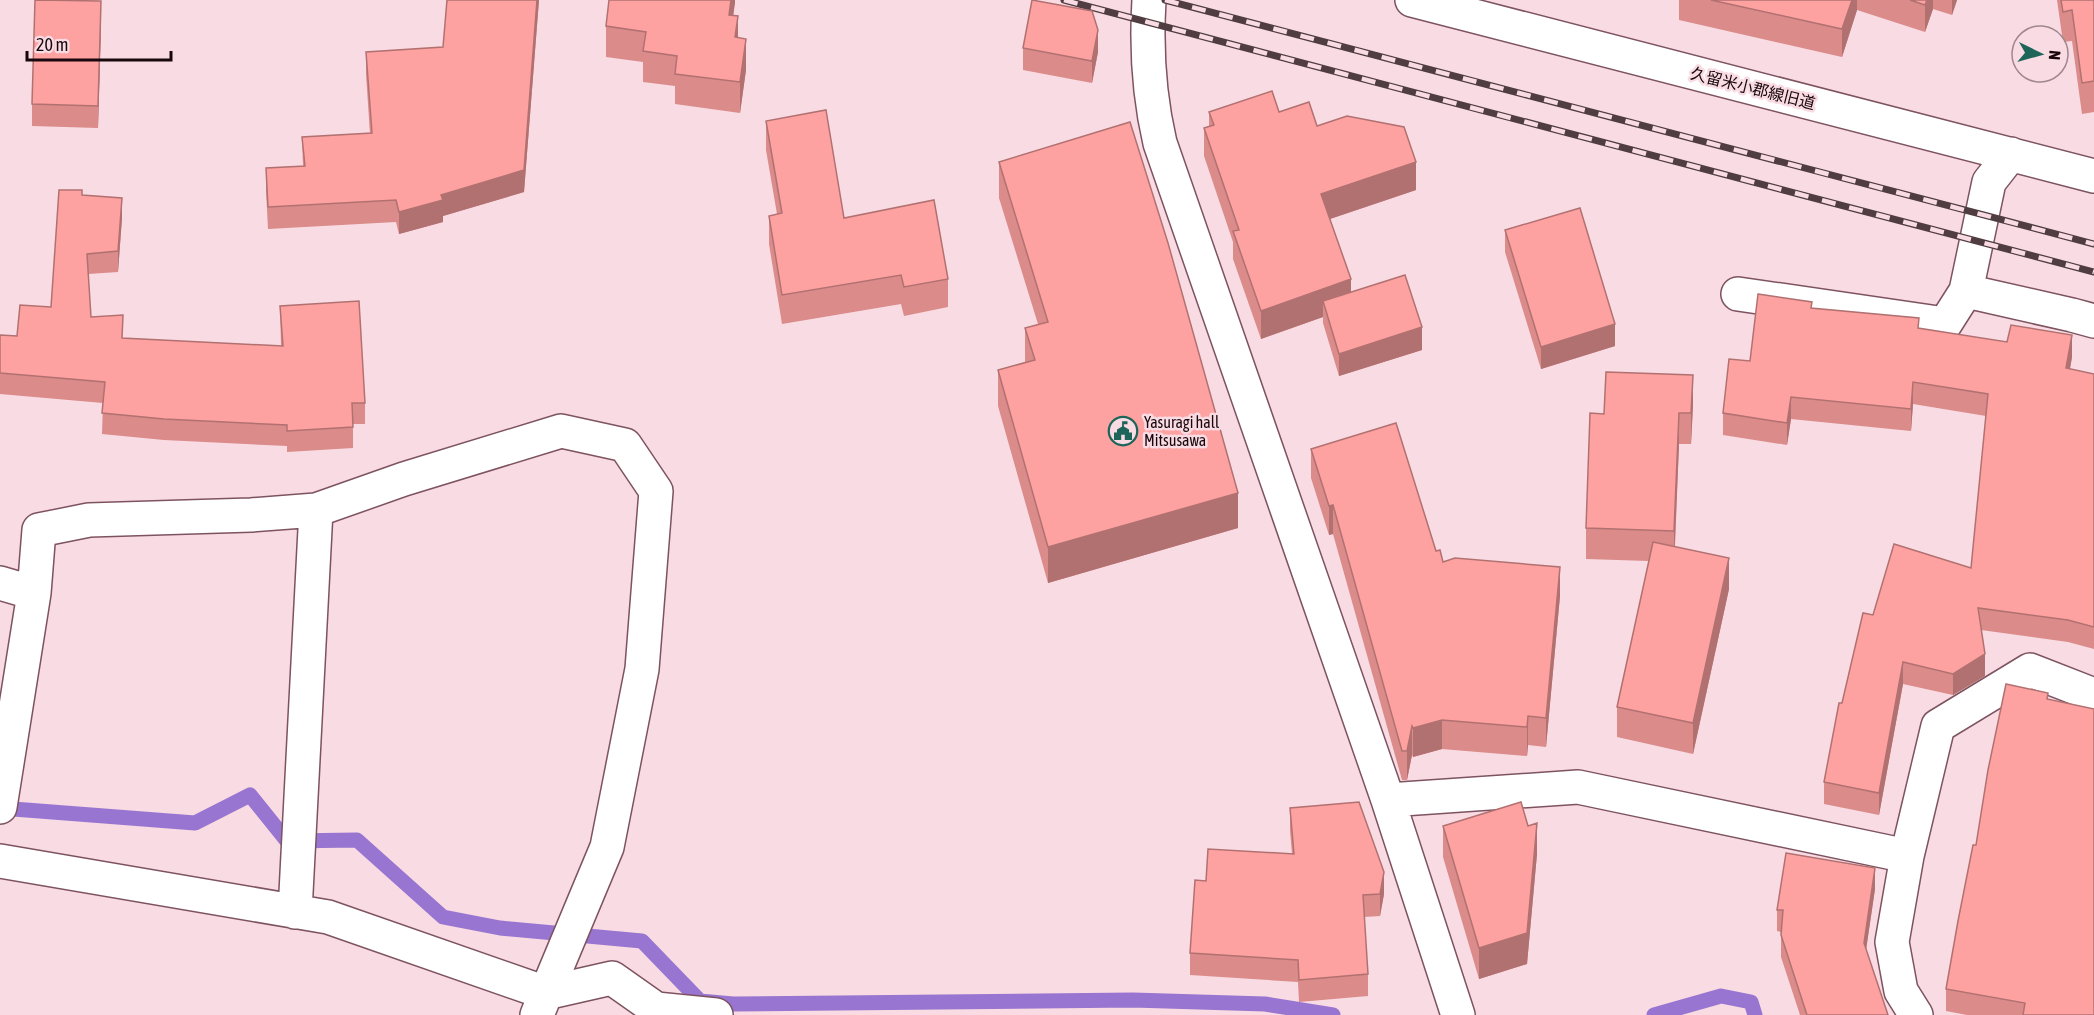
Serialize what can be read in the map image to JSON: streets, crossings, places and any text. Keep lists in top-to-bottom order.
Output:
{
  "streets": {
    "street": ["久留米小郡線旧道"]
  },
  "places": {
    "public building": ["Yasuragi hall Mitsusawa"]
  },
  "scale_bar": "20 m",
  "north": "right"
}
